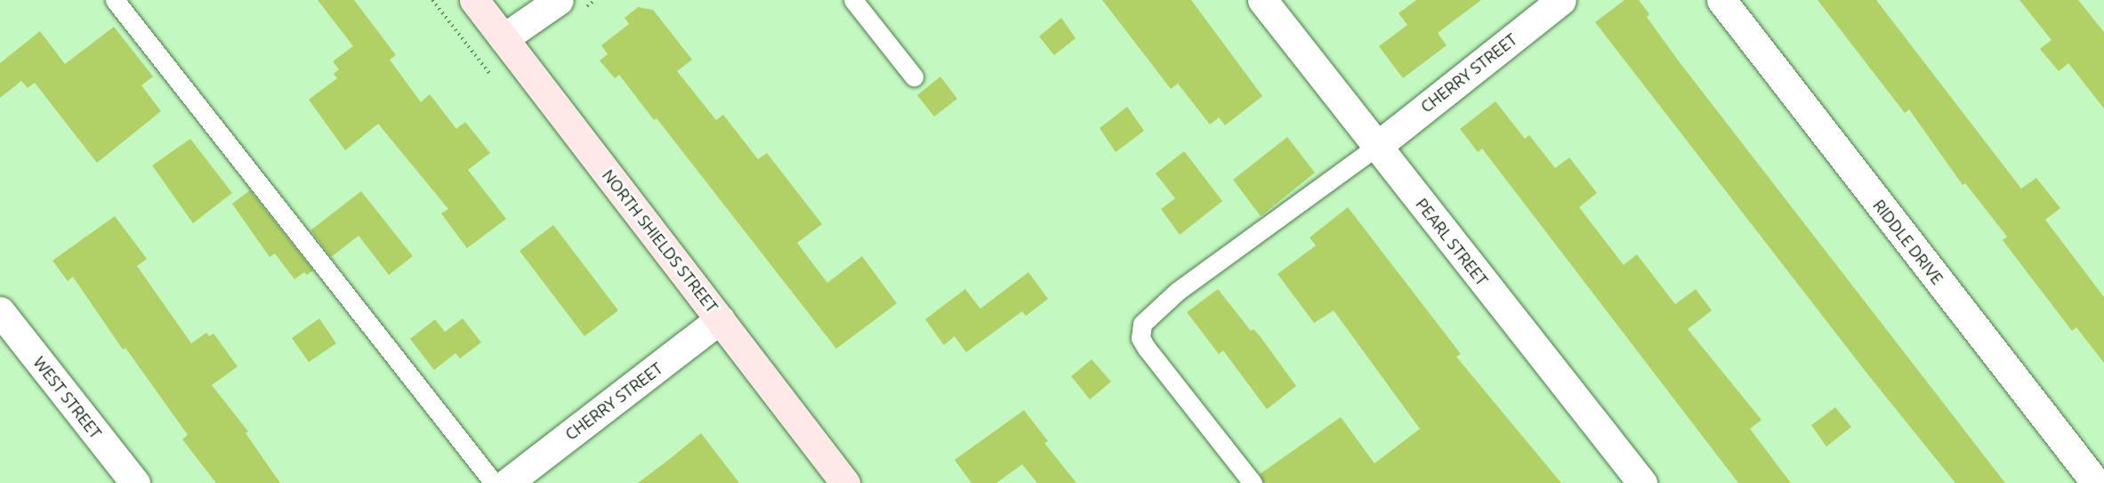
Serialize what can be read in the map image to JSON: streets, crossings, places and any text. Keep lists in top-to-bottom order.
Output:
{
  "streets": {
    "main road": ["NORTH SHIELDS STREET"],
    "street": [
      "CHERRY STREET",
      "PEARL STREET",
      "RIDDLE DRIVE",
      "WEST STREET"
    ]
  },
  "crossings": [
    ["CHERRY STREET", "NORTH SHIELDS STREET"],
    ["CHERRY STREET", "PEARL STREET"]
  ]
}
